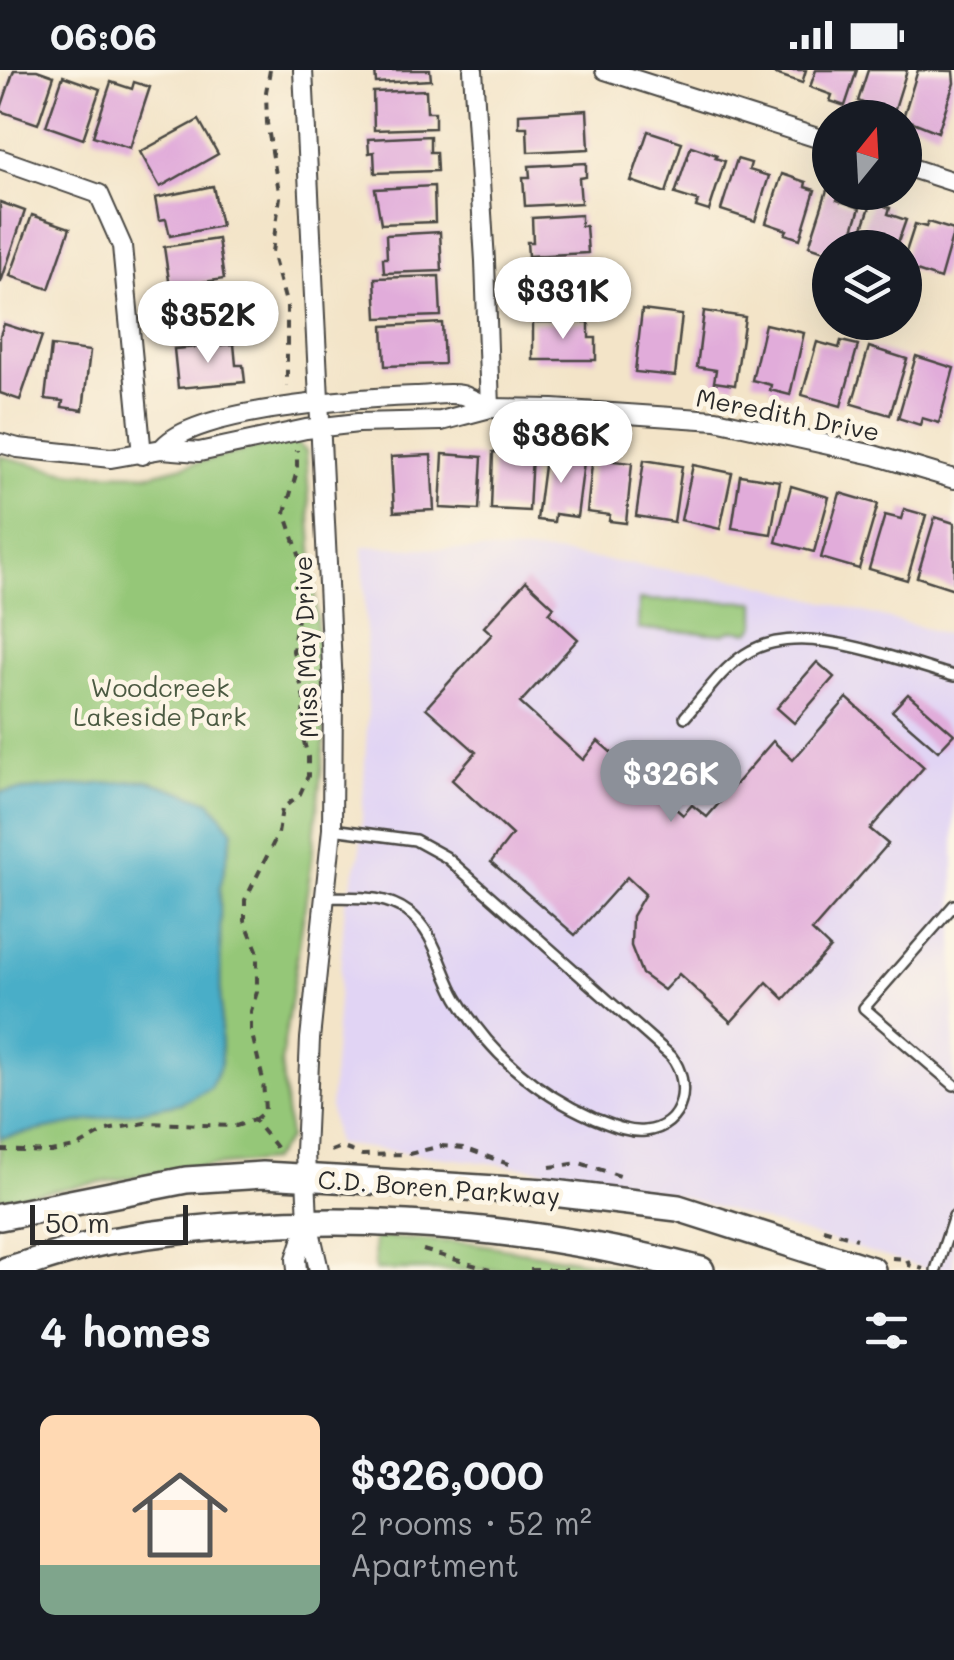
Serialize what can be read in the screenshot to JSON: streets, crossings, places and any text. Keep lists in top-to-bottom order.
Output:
{
  "streets": {
    "street": ["Meredith Drive", "Miss May Drive", "C.D. Boren Parkway"]
  },
  "crossings": [
    ["Meredith Drive", "Miss May Drive"],
    ["Miss May Drive", "C.D. Boren Parkway"]
  ],
  "parks": ["Woodcreek Lakeside Park"],
  "scale_bar": "50 m",
  "north": "top",
  "page": {
    "status": "06:06",
    "price": [
      "$331K",
      "$352K",
      "$386K",
      "$326K"
    ],
    "scale": "50 m",
    "heading": "4 homes",
    "list": [
      {
        "name": "$326,000",
        "note": "2 rooms · 52 m² · Apartment"
      }
    ]
  }
}
